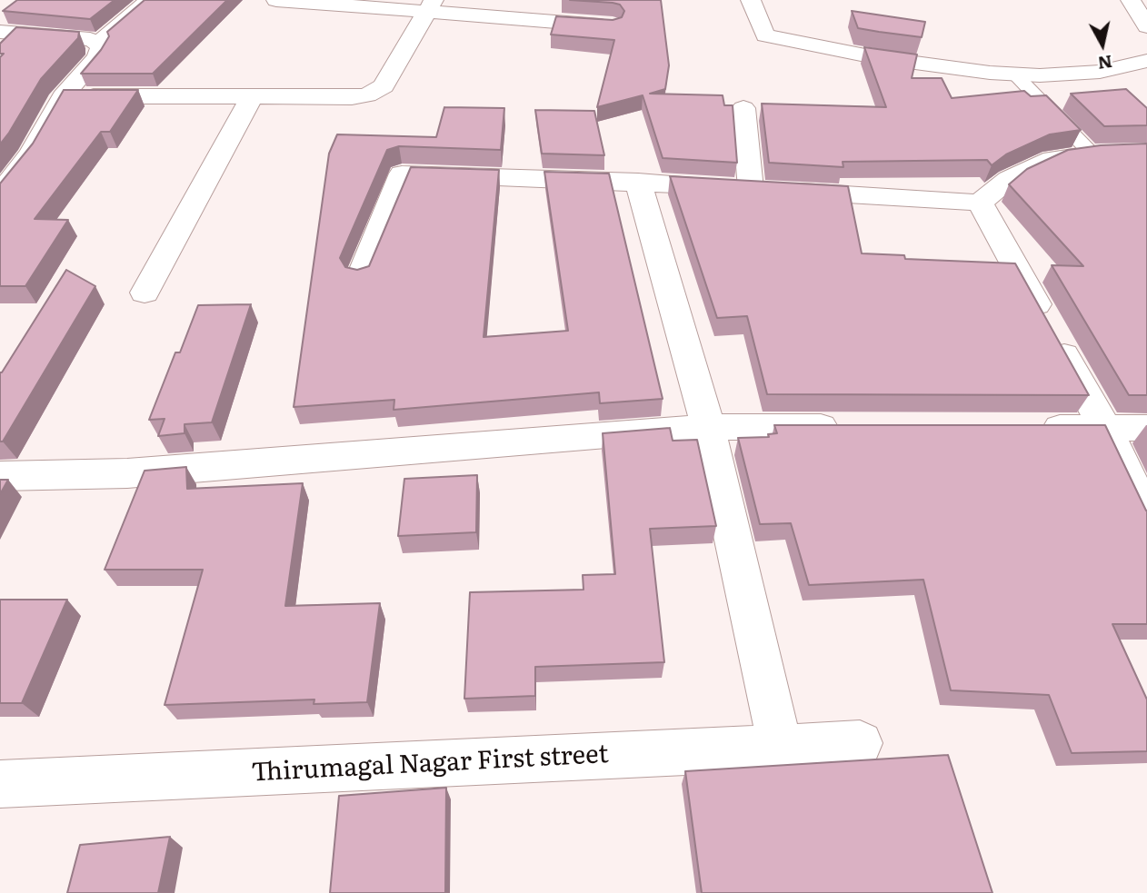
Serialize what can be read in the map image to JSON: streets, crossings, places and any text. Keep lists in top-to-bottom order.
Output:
{
  "streets": {
    "street": ["Thirumagal Nagar First street"]
  },
  "north": "bottom"
}
